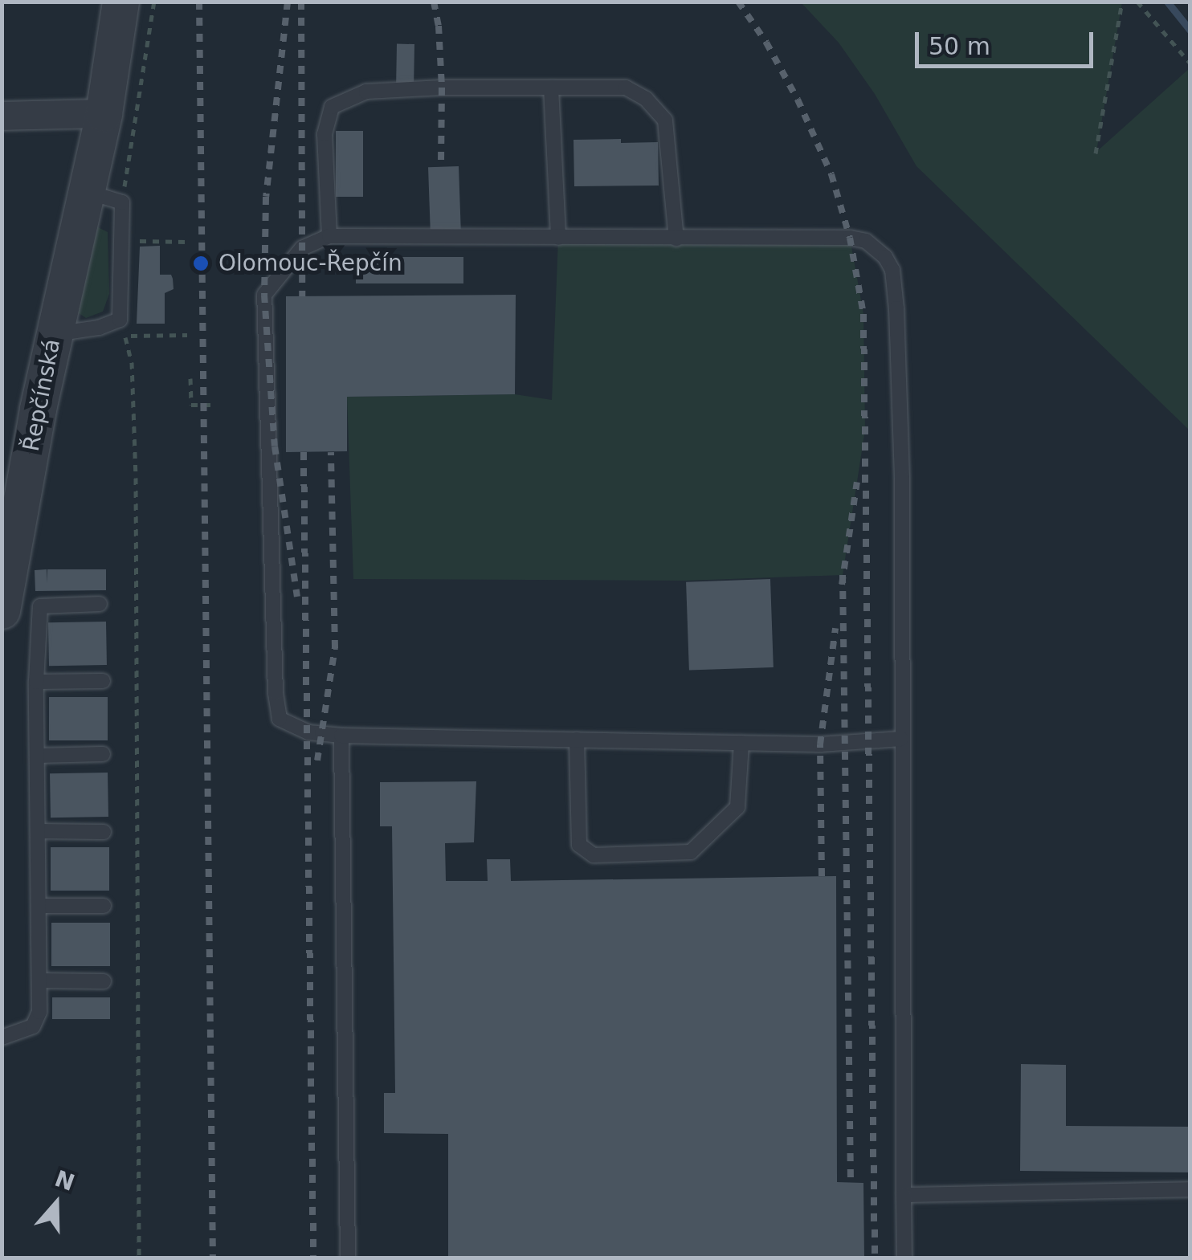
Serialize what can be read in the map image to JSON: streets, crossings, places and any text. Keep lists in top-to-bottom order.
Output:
{
  "streets": {
    "street": ["Řepčínská"]
  },
  "places": ["Olomouc-Řepčín"],
  "scale_bar": "50 m",
  "north": "top"
}
